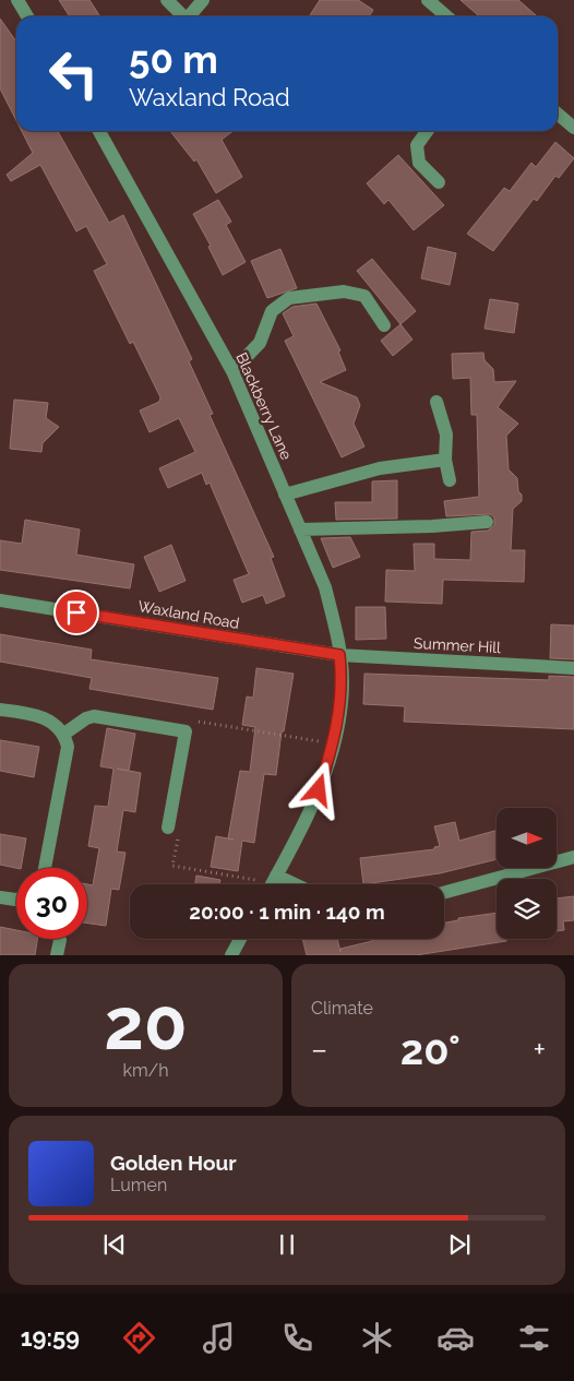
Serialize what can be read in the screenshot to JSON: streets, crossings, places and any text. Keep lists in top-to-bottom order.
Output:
{
  "streets": {
    "street": ["Blackberry Lane", "Waxland Road", "Summer Hill"]
  },
  "crossings": [
    ["Blackberry Lane", "Waxland Road"],
    ["Blackberry Lane", "Summer Hill"],
    ["Waxland Road", "Summer Hill"]
  ],
  "north": "right",
  "page": {
    "turn": ["50 m", "Waxland Road"],
    "limit": "30",
    "trip": "20:00 · 1 min · 140 m",
    "tile": [
      ["20", "km/h"],
      "Climate"
    ],
    "heat": ["−", "20°", "+"],
    "song": ["Golden Hour", "Lumen"],
    "tabs": "19:59"
  }
}
